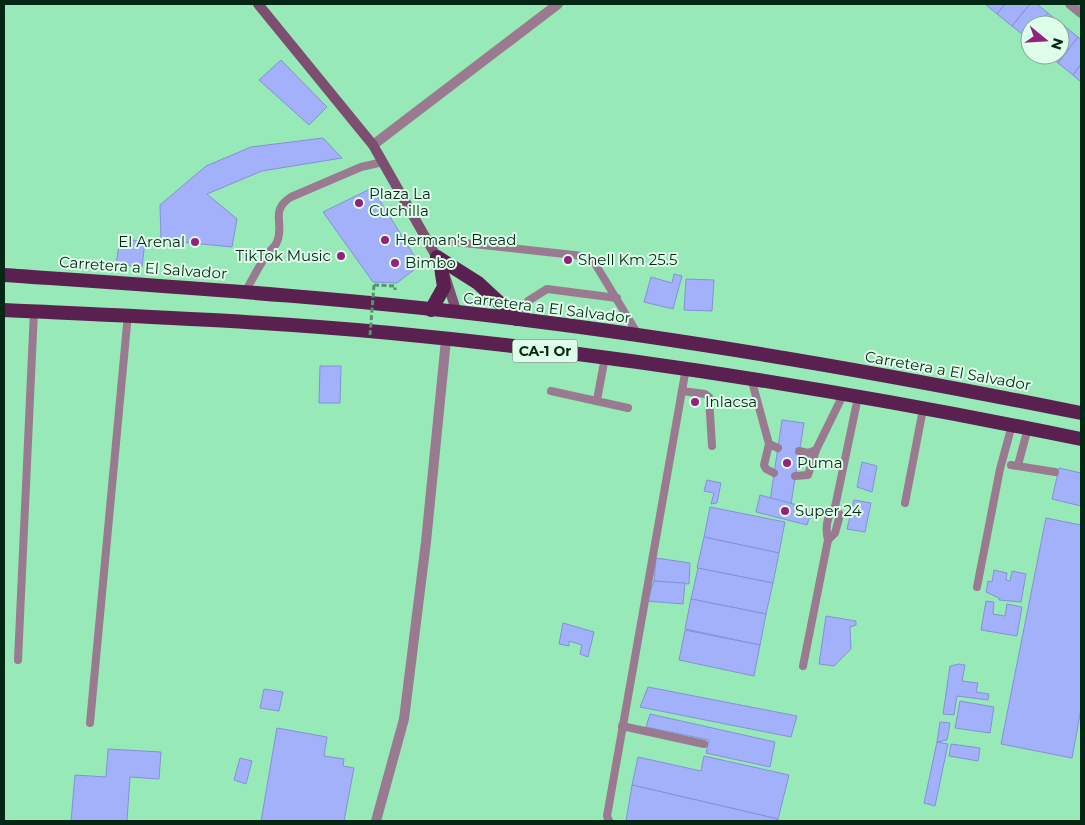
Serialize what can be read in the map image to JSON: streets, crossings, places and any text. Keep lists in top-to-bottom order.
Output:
{
  "streets": {
    "highway": ["Carretera a El Salvador", "CA-1 Or"]
  },
  "places": [
    "Plaza La Cuchilla",
    "Herman's Bread",
    "El Arenal",
    "TikTok Music",
    "Shell Km 25.5",
    "Bimbo",
    "Inlacsa",
    "Puma",
    "Super 24"
  ],
  "north": "right"
}
